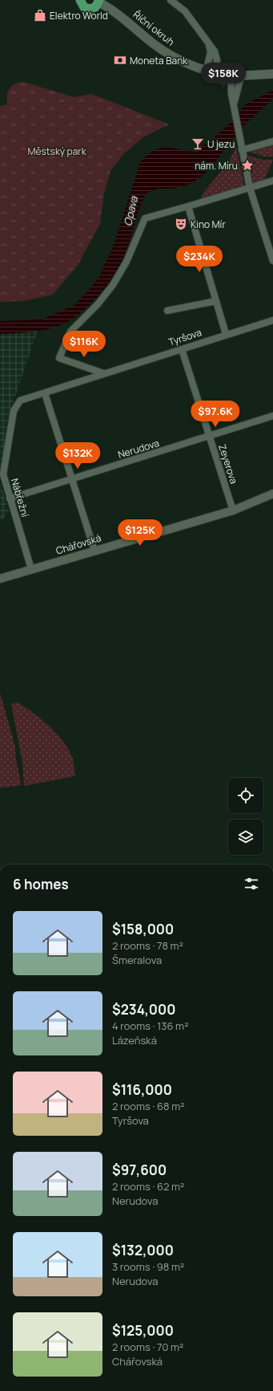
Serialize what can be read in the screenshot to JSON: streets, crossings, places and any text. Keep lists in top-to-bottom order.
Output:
{
  "streets": {
    "main road": ["Říční okruh"],
    "street": [
      "Tyršova",
      "Nerudova",
      "Zeyerova",
      "Nábřežní",
      "Chářovská"
    ]
  },
  "crossings": [
    ["Tyršova", "Zeyerova"],
    ["Tyršova", "Nábřežní"],
    ["Nerudova", "Zeyerova"],
    ["Nerudova", "Nábřežní"],
    ["Zeyerova", "Chářovská"],
    ["Nábřežní", "Chářovská"]
  ],
  "water": ["Opava"],
  "parks": ["Městský park"],
  "places": {
    "shop": ["Elektro World"],
    "bank": ["Moneta Bank"],
    "bar": ["U jezu"],
    "place": ["nám. Míru"],
    "theatre": ["Kino Mír"]
  },
  "page": {
    "price": [
      "$158K",
      "$234K",
      "$116K",
      "$97.6K",
      "$132K",
      "$125K"
    ],
    "heading": "6 homes",
    "list": [
      {
        "name": "$158,000",
        "note": "2 rooms · 78 m² · Šmeralova"
      },
      {
        "name": "$234,000",
        "note": "4 rooms · 136 m² · Lázeňská"
      },
      {
        "name": "$116,000",
        "note": "2 rooms · 68 m² · Tyršova"
      },
      {
        "name": "$97,600",
        "note": "2 rooms · 62 m² · Nerudova"
      },
      {
        "name": "$132,000",
        "note": "3 rooms · 98 m² · Nerudova"
      },
      {
        "name": "$125,000",
        "note": "2 rooms · 70 m² · Chářovská"
      }
    ]
  }
}
